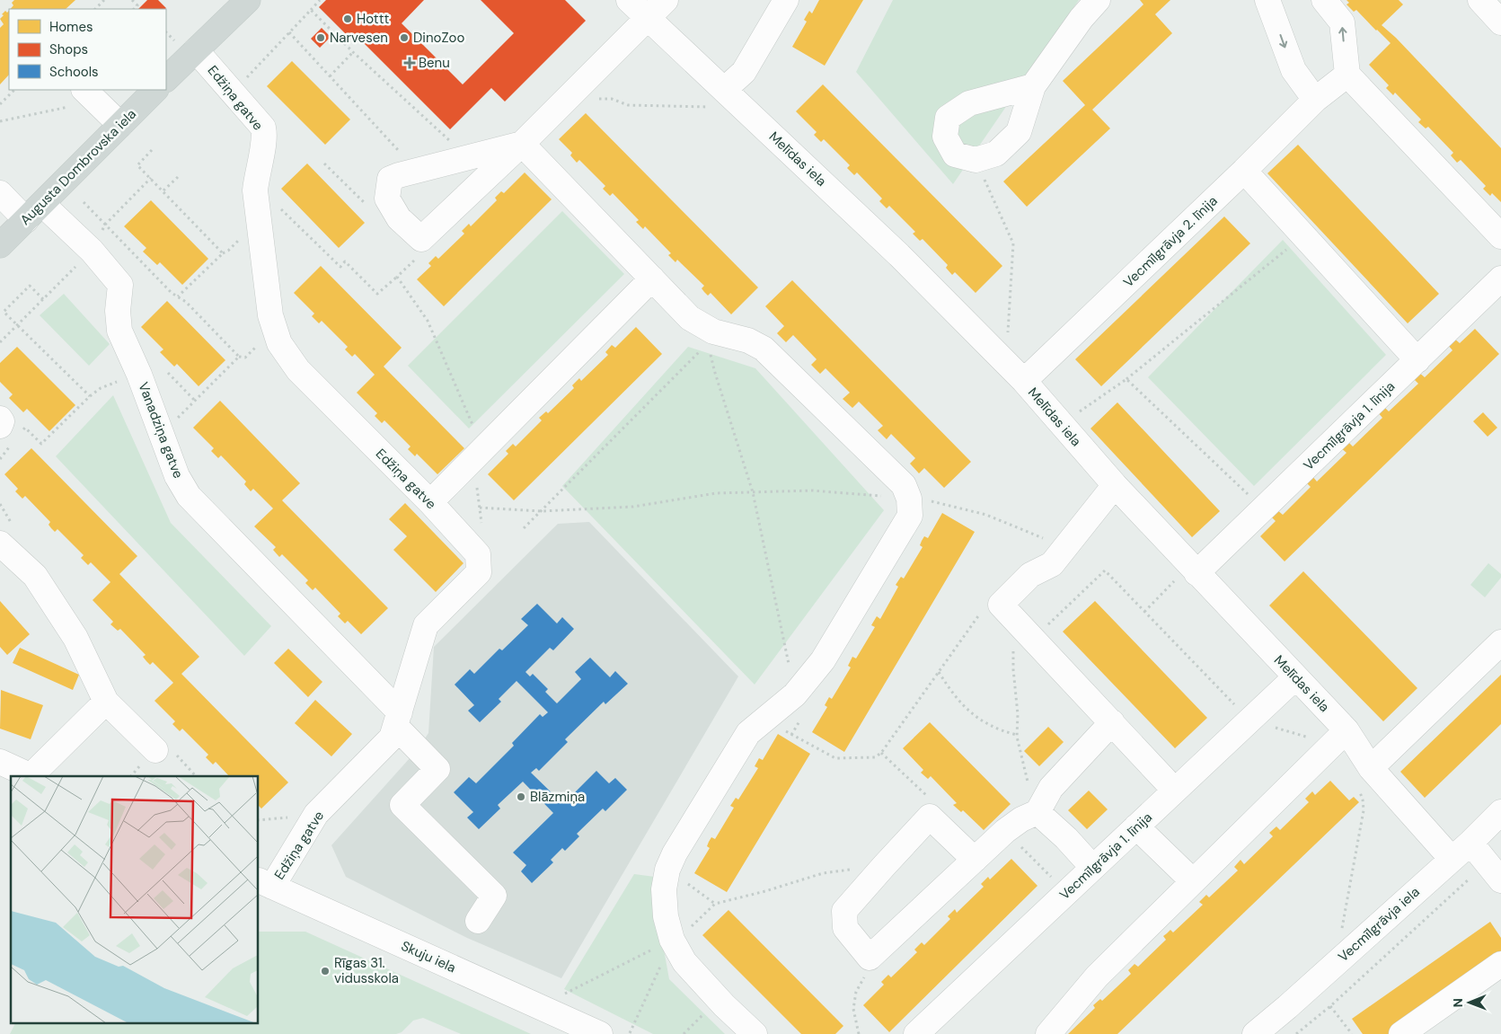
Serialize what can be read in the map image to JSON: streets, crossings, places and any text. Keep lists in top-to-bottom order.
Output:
{
  "streets": {
    "main road": ["Augusta Dombrovska iela"],
    "street": [
      "Edžiņa gatve",
      "Melīdas iela",
      "Vecmīlgrāvja 2. līnija",
      "Vecmīlgrāvja 1. līnija",
      "Vanadziņa gatve",
      "Vecmīlgrāvja iela",
      "Skuju iela"
    ]
  },
  "crossings": [
    ["Edžiņa gatve", "Vanadziņa gatve"],
    ["Edžiņa gatve", "Skuju iela"],
    ["Melīdas iela", "Vecmīlgrāvja 2. līnija"],
    ["Melīdas iela", "Vecmīlgrāvja 1. līnija"],
    ["Melīdas iela", "Vecmīlgrāvja iela"],
    ["Augusta Dombrovska iela", "Vanadziņa gatve"]
  ],
  "places": {
    "other": [
      "Hottt",
      "Narvesen",
      "DinoZoo",
      "Blāzmiņa",
      "Rīgas 31. vidusskola"
    ],
    "health": ["Benu"]
  },
  "legend": ["Homes", "Shops", "Schools"],
  "north": "left"
}
